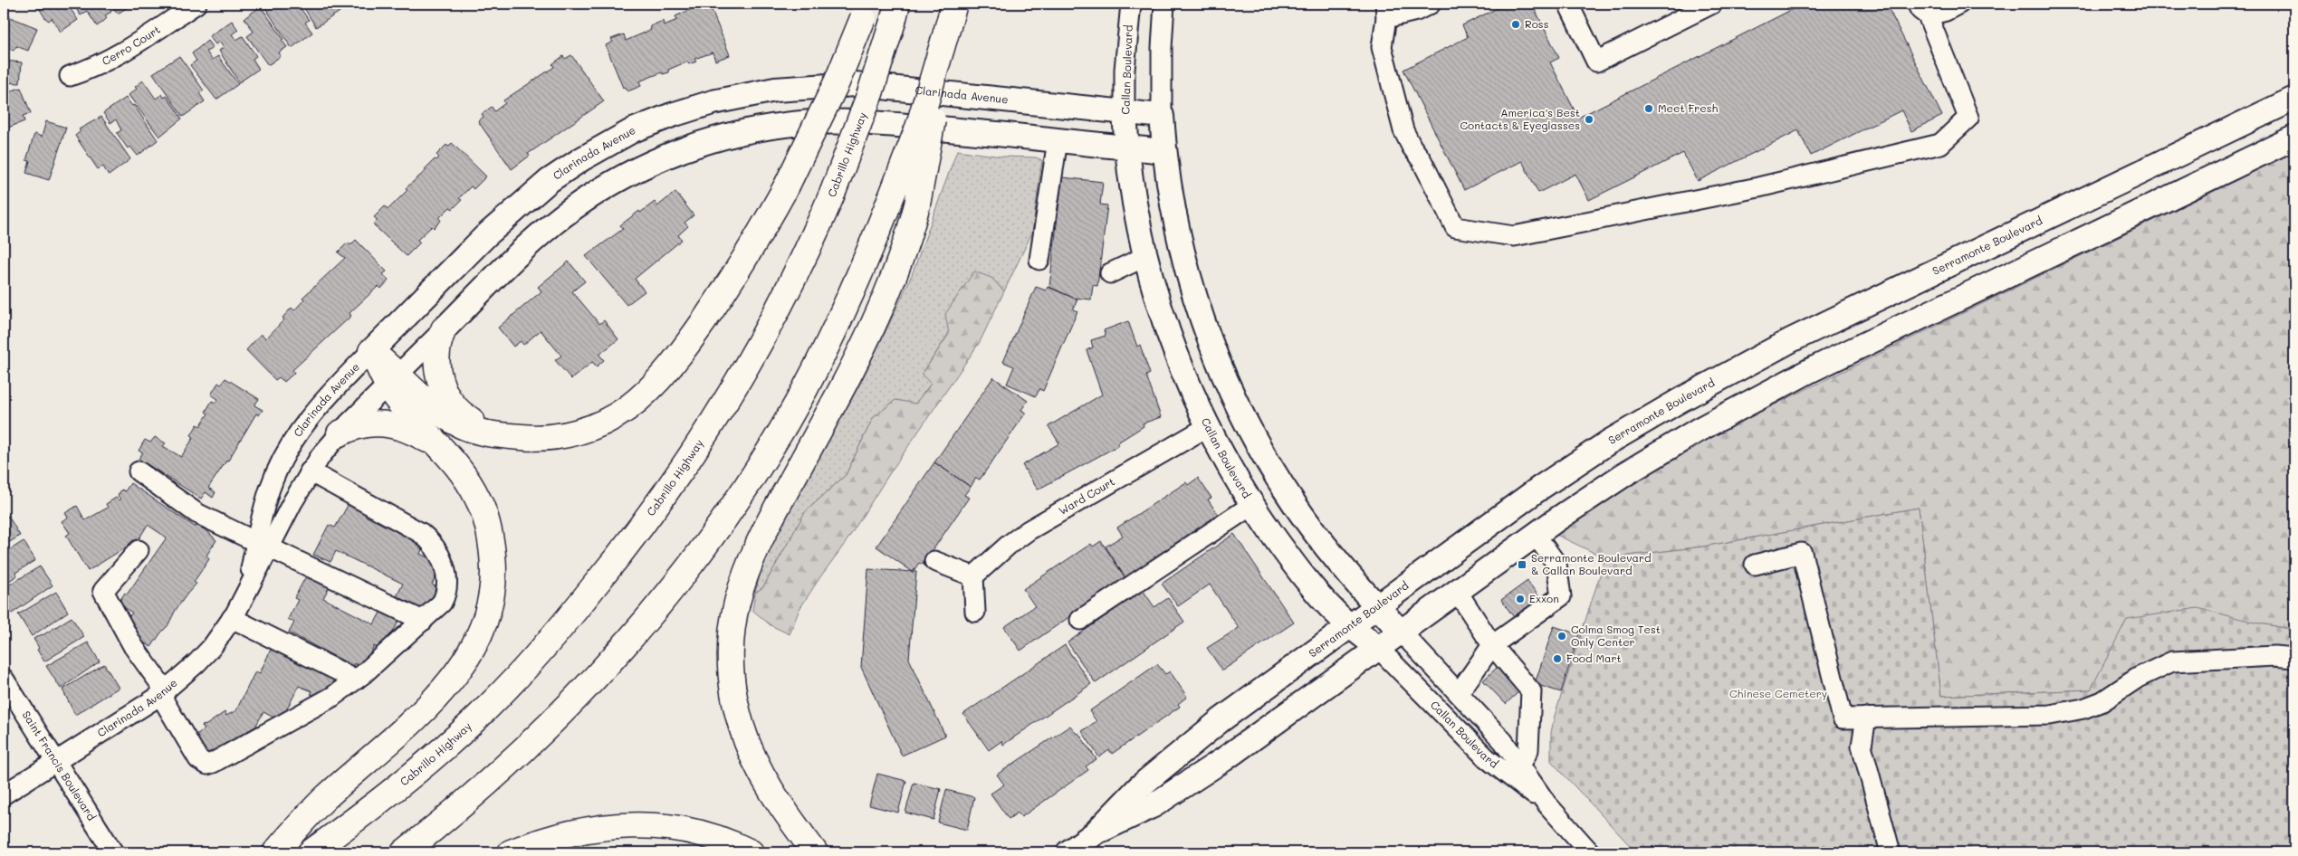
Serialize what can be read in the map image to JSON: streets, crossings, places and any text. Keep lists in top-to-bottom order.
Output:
{
  "streets": {
    "highway": ["Cabrillo Highway"],
    "main road": ["Callan Boulevard", "Clarinada Avenue", "Serramonte Boulevard"],
    "street": ["Cerro Court", "Ward Court", "Saint Francis Boulevard"]
  },
  "crossings": [
    ["Callan Boulevard", "Clarinada Avenue"],
    ["Callan Boulevard", "Serramonte Boulevard"],
    ["Callan Boulevard", "Ward Court"],
    ["Clarinada Avenue", "Saint Francis Boulevard"]
  ],
  "parks": ["Chinese Cemetery"],
  "places": {
    "other": [
      "Ross",
      "Meet Fresh",
      "America's Best Contacts & Eyeglasses",
      "Exxon",
      "Colma Smog Test Only Center",
      "Food Mart"
    ],
    "transit": ["Serramonte Boulevard & Callan Boulevard"]
  }
}
